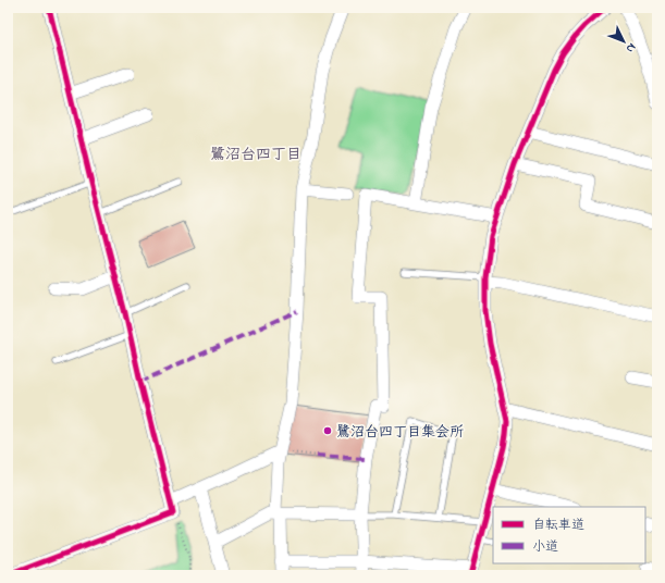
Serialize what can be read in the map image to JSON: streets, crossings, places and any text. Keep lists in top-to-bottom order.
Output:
{
  "districts": ["鷺沼台四丁目"],
  "places": ["鷺沼台四丁目集会所"],
  "legend": ["自転車道", "小道"],
  "north": "bottom right"
}
